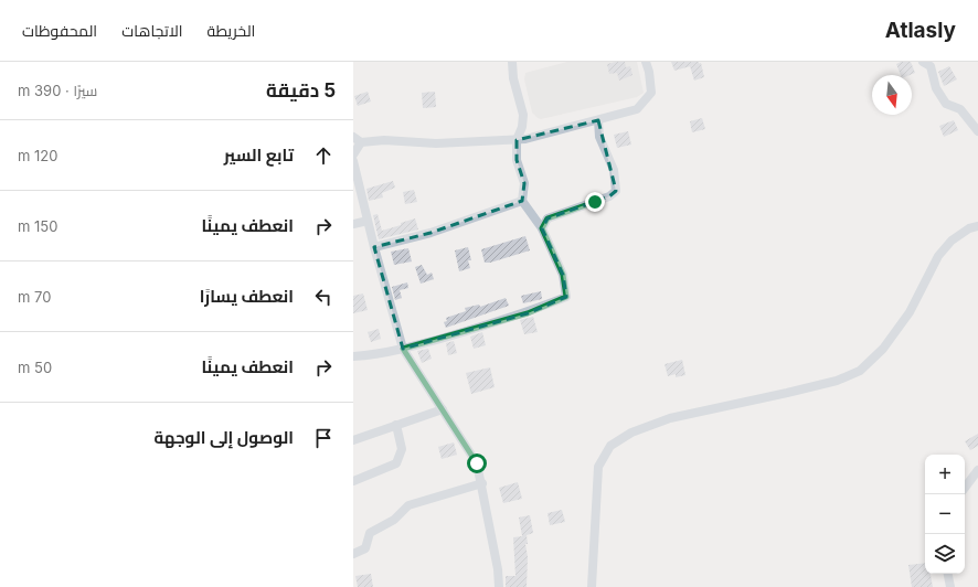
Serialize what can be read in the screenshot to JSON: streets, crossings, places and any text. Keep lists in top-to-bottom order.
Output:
{
  "north": "bottom",
  "page": {
    "header": "Atlasly",
    "nav": ["الخريطة", "الاتجاهات", "المحفوظات"],
    "heading": ["5 دقيقة", "سيرًا · 390 m"],
    "list": [
      ["تابع السير", "120 m"],
      ["انعطف يمينًا", "150 m"],
      ["انعطف يسارًا", "70 m"],
      ["انعطف يمينًا", "50 m"],
      "الوصول إلى الوجهة"
    ],
    "map_buttons": ["+", "−"]
  }
}
